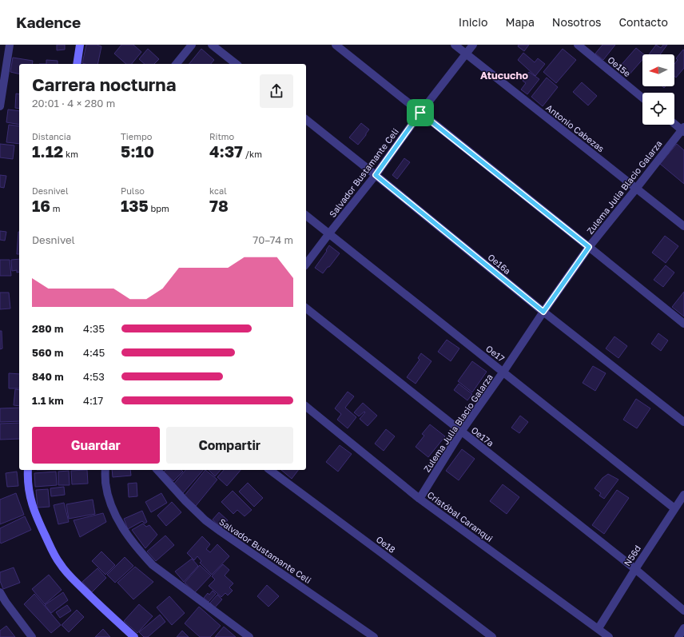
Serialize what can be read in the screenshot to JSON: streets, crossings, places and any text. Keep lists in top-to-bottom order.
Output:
{
  "streets": {
    "street": [
      "Oe15e",
      "Antonio Cabezas",
      "Salvador Bustamante Celi",
      "Zulema Julia Blacio Galarza",
      "Oe16a",
      "Oe17",
      "Oe17a",
      "Cristóbal Caranqui",
      "Oe18",
      "N56d"
    ]
  },
  "crossings": [
    ["Antonio Cabezas", "Salvador Bustamante Celi"],
    ["Antonio Cabezas", "Zulema Julia Blacio Galarza"],
    ["Salvador Bustamante Celi", "Oe16a"],
    ["Salvador Bustamante Celi", "Oe17"],
    ["Zulema Julia Blacio Galarza", "Oe16a"],
    ["Zulema Julia Blacio Galarza", "Oe17"],
    ["Zulema Julia Blacio Galarza", "Oe17a"],
    ["Zulema Julia Blacio Galarza", "Cristóbal Caranqui"],
    ["Oe17", "N56d"],
    ["Oe17a", "N56d"],
    ["Cristóbal Caranqui", "N56d"]
  ],
  "districts": ["Atucucho"],
  "north": "left",
  "page": {
    "header": "Kadence",
    "nav": [
      "Inicio",
      "Mapa",
      "Nosotros",
      "Contacto"
    ],
    "heading": ["Carrera nocturna", "20:01 · 4 × 280 m"],
    "stats": [
      ["Distancia", "1.12 km"],
      ["Tiempo", "5:10"],
      ["Ritmo", "4:37 /km"],
      ["Desnivel", "16 m"],
      ["Pulso", "135 bpm"],
      ["kcal", "78"]
    ],
    "chart": ["Desnivel", "70–74 m"],
    "list": [
      {
        "name": "280 m",
        "note": "4:35"
      },
      {
        "name": "560 m",
        "note": "4:45"
      },
      {
        "name": "840 m",
        "note": "4:53"
      },
      {
        "name": "1.1 km",
        "note": "4:17"
      }
    ],
    "buttons": ["Guardar", "Compartir"]
  }
}
